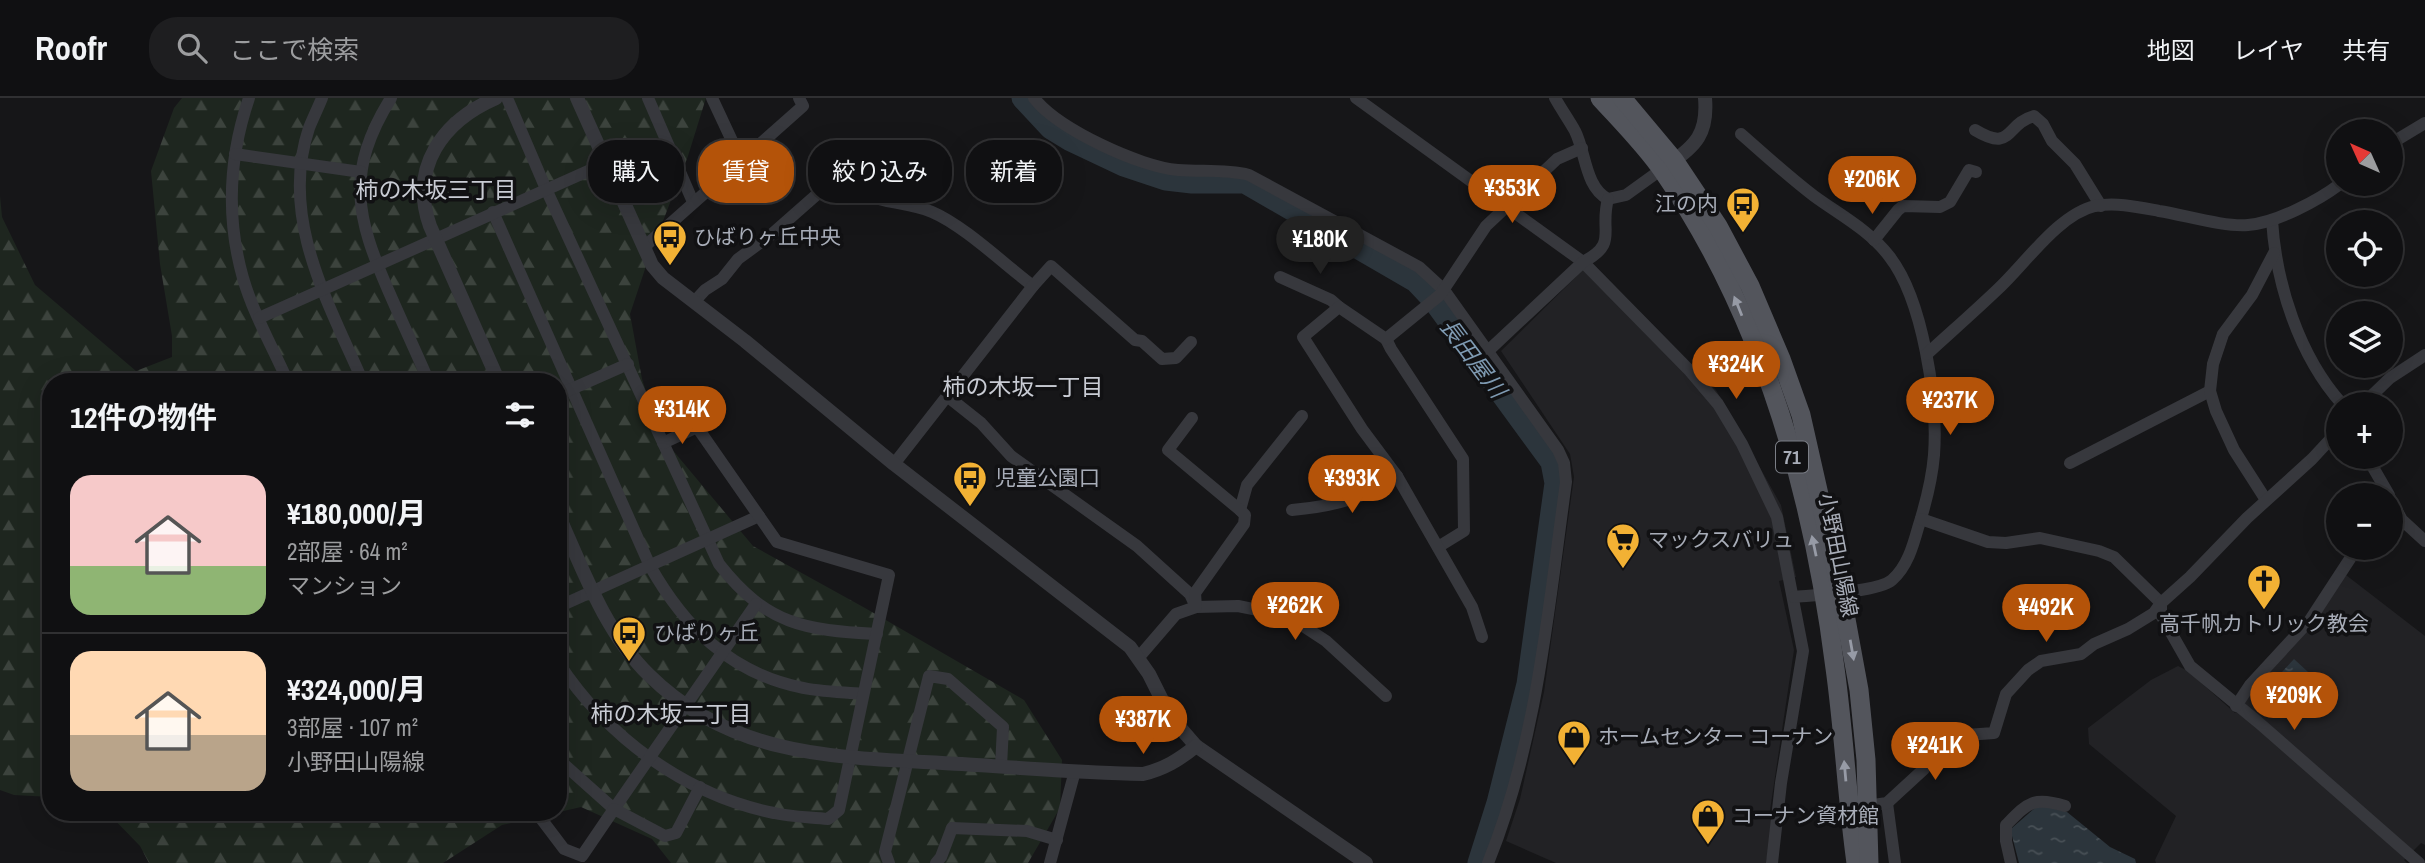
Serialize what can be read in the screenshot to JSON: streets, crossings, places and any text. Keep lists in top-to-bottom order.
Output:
{
  "streets": {
    "main road": ["71", "小野田山陽線"]
  },
  "districts": ["柿の木坂三丁目", "柿の木坂一丁目", "柿の木坂二丁目"],
  "water": ["長田屋川"],
  "places": {
    "bus stop": [
      "江の内",
      "ひばりヶ丘中央",
      "児童公園口",
      "ひばりヶ丘"
    ],
    "supermarket": ["マックスバリュ"],
    "church": ["高千帆カトリック教会"],
    "shop": ["ホームセンター コーナン", "コーナン資材館"]
  },
  "north": "top left",
  "page": {
    "header": "Roofr",
    "search": "ここで検索",
    "nav": ["地図", "レイヤ", "共有"],
    "map_buttons": ["+", "−"],
    "chip": [
      "購入",
      "賃貸",
      "絞り込み",
      "新着"
    ],
    "price": [
      "¥206K",
      "¥353K",
      "¥180K",
      "¥324K",
      "¥237K",
      "¥314K",
      "¥393K",
      "¥262K",
      "¥492K",
      "¥209K",
      "¥387K",
      "¥241K"
    ],
    "heading": "12件の物件",
    "list": [
      {
        "name": "¥180,000/月",
        "note": "2部屋 · 64 m² · マンション"
      },
      {
        "name": "¥324,000/月",
        "note": "3部屋 · 107 m² · 小野田山陽線"
      }
    ]
  }
}
